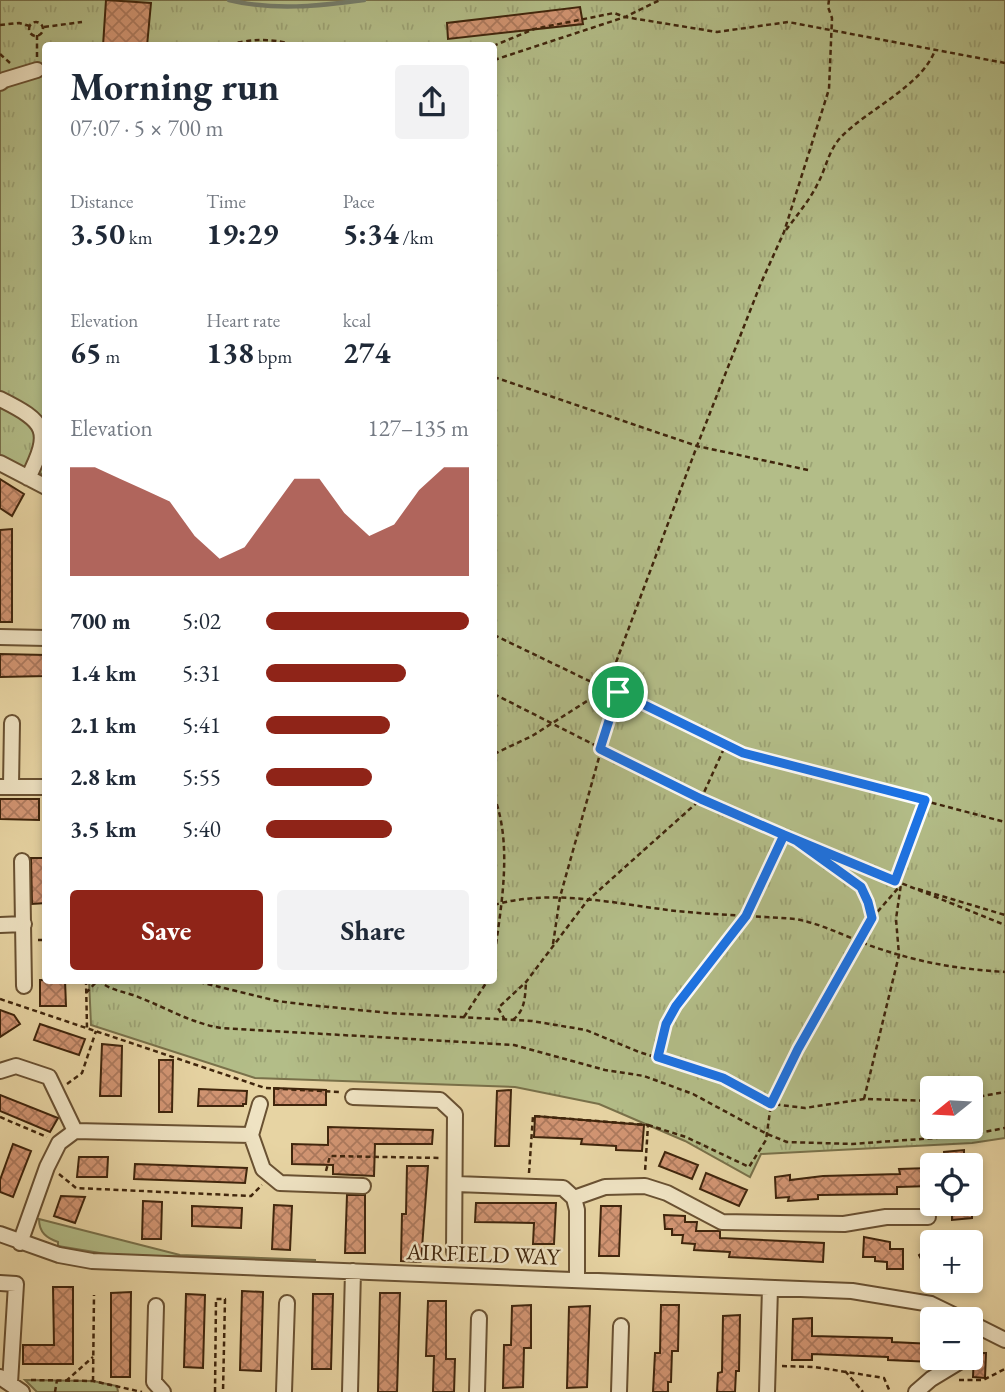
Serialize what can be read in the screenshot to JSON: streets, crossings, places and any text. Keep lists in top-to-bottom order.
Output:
{
  "streets": {
    "street": ["AIRFIELD WAY"]
  },
  "north": "left",
  "page": {
    "heading": ["Morning run", "07:07 · 5 × 700 m"],
    "stats": [
      ["Distance", "3.50 km"],
      ["Time", "19:29"],
      ["Pace", "5:34 /km"],
      ["Elevation", "65 m"],
      ["Heart rate", "138 bpm"],
      ["kcal", "274"]
    ],
    "chart": ["Elevation", "127–135 m"],
    "list": [
      {
        "name": "700 m",
        "note": "5:02"
      },
      {
        "name": "1.4 km",
        "note": "5:31"
      },
      {
        "name": "2.1 km",
        "note": "5:41"
      },
      {
        "name": "2.8 km",
        "note": "5:55"
      },
      {
        "name": "3.5 km",
        "note": "5:40"
      }
    ],
    "buttons": ["Save", "Share"],
    "map_buttons": ["+", "−"]
  }
}
